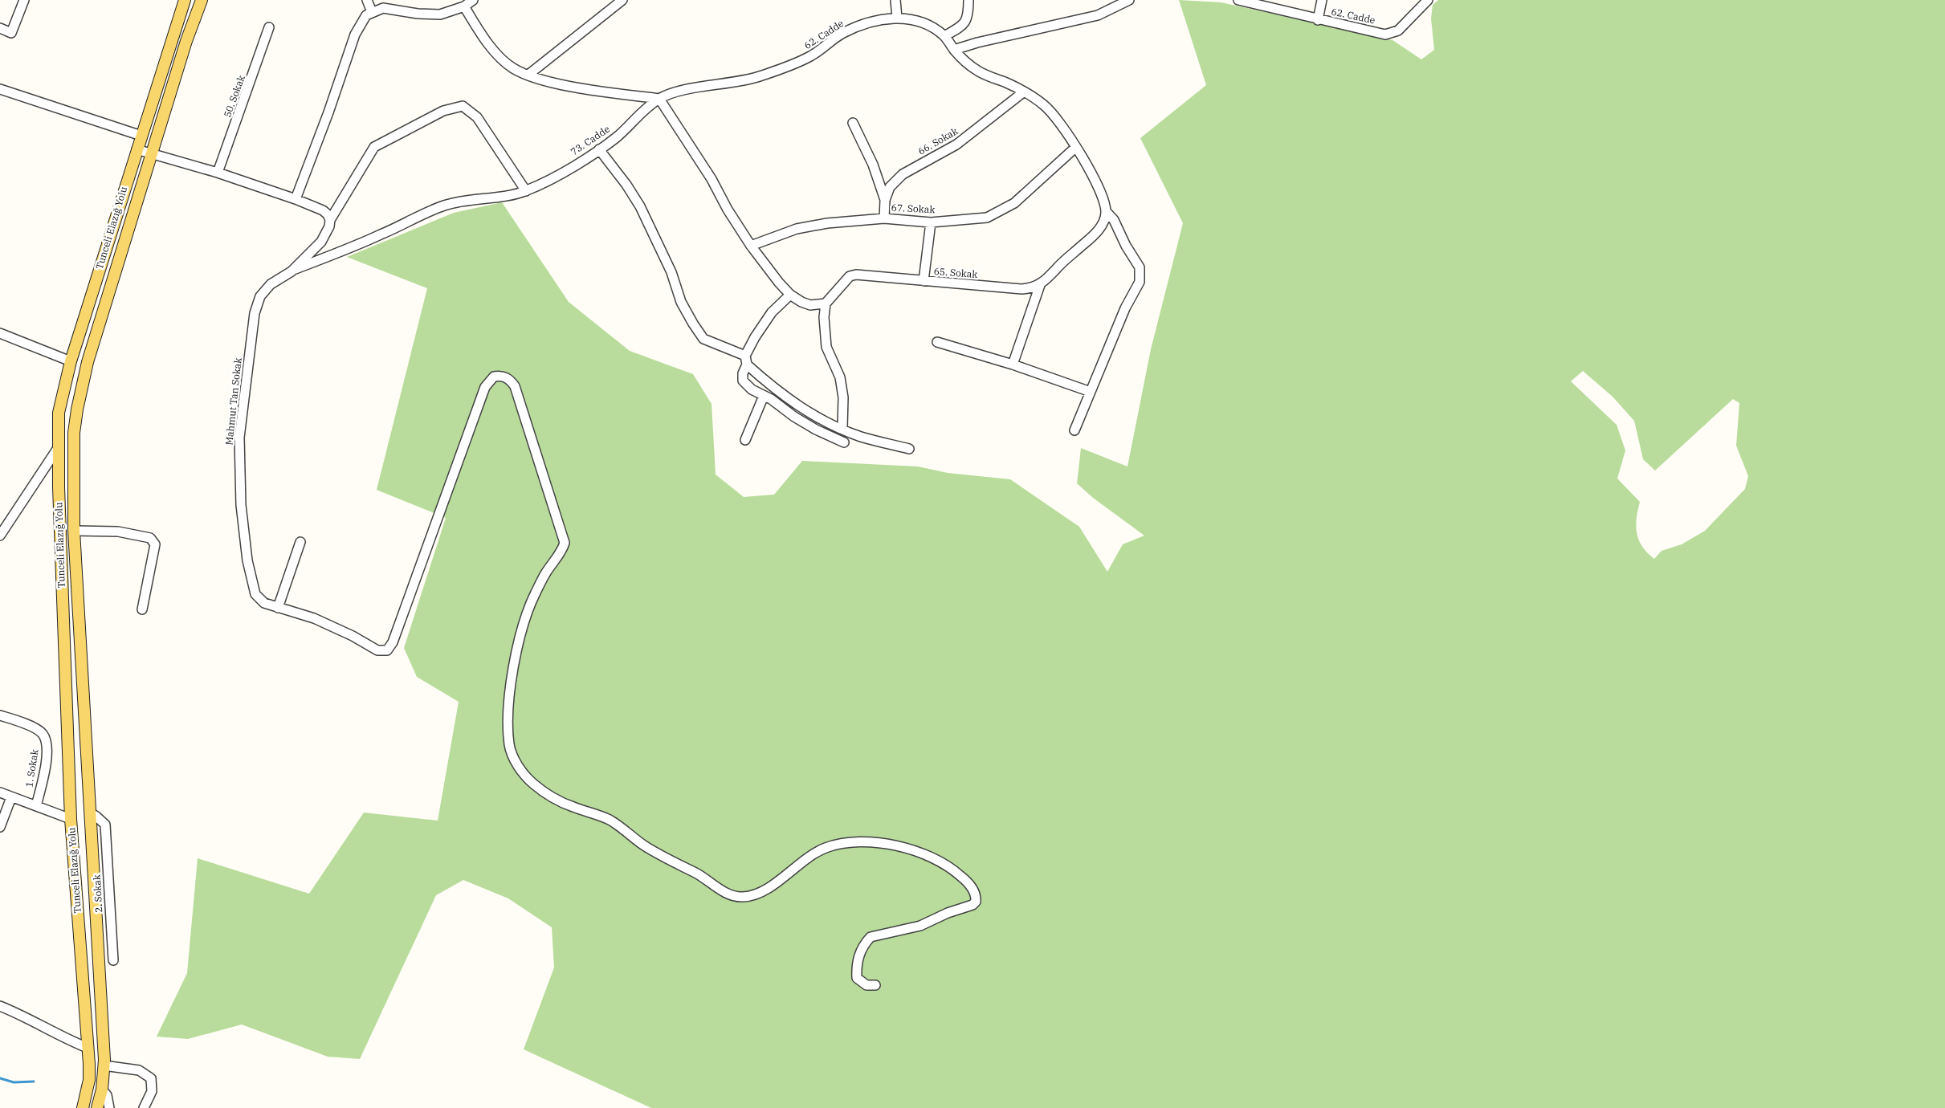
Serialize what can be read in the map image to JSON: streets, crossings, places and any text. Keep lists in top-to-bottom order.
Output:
{
  "streets": {
    "main road": ["Tunceli Elazığ Yolu"],
    "street": [
      "62. Cadde",
      "50. Sokak",
      "73. Cadde",
      "66. Sokak",
      "67. Sokak",
      "65. Sokak",
      "Mahmut Tan Sokak",
      "1. Sokak",
      "2. Sokak"
    ]
  },
  "crossings": [
    ["62. Cadde", "73. Cadde"],
    ["73. Cadde", "Mahmut Tan Sokak"],
    ["66. Sokak", "67. Sokak"],
    ["Tunceli Elazığ Yolu", "2. Sokak"]
  ]
}
